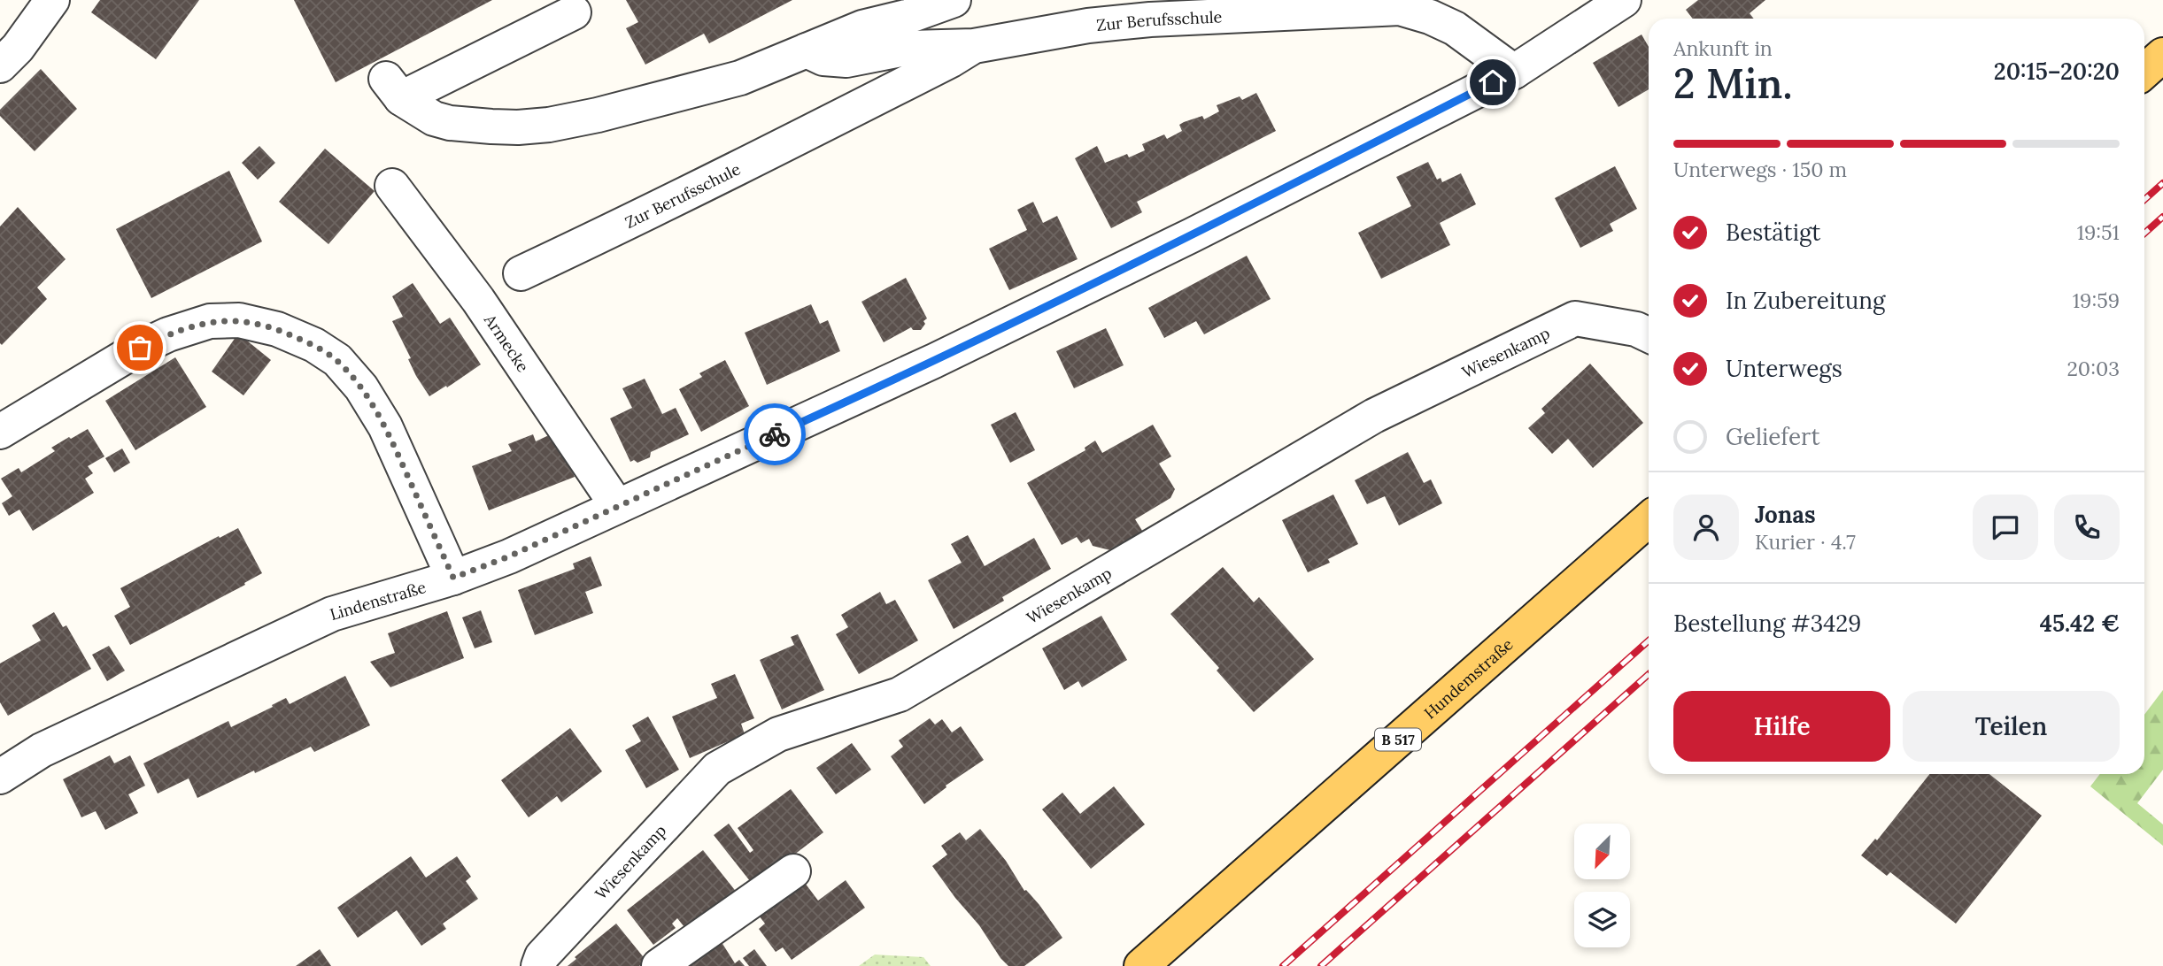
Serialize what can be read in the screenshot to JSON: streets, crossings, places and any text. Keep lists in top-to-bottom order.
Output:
{
  "streets": {
    "main road": ["Hundemstraße", "B 517"],
    "street": [
      "Zur Berufsschule",
      "Armecke",
      "Wiesenkamp",
      "Lindenstraße"
    ]
  },
  "crossings": [
    ["Zur Berufsschule", "Lindenstraße"],
    ["Armecke", "Lindenstraße"]
  ],
  "north": "bottom left",
  "page": {
    "heading": ["2 Min.", "Ankunft in", "20:15–20:20"],
    "panel": [
      "Jonas",
      "Kurier · 4.7",
      "Bestellung #3429",
      "45.42 €"
    ],
    "bar": "Unterwegs · 150 m",
    "list": [
      ["Bestätigt", "19:51"],
      ["In Zubereitung", "19:59"],
      ["Unterwegs", "20:03"],
      "Geliefert"
    ],
    "buttons": ["Hilfe", "Teilen"]
  }
}
